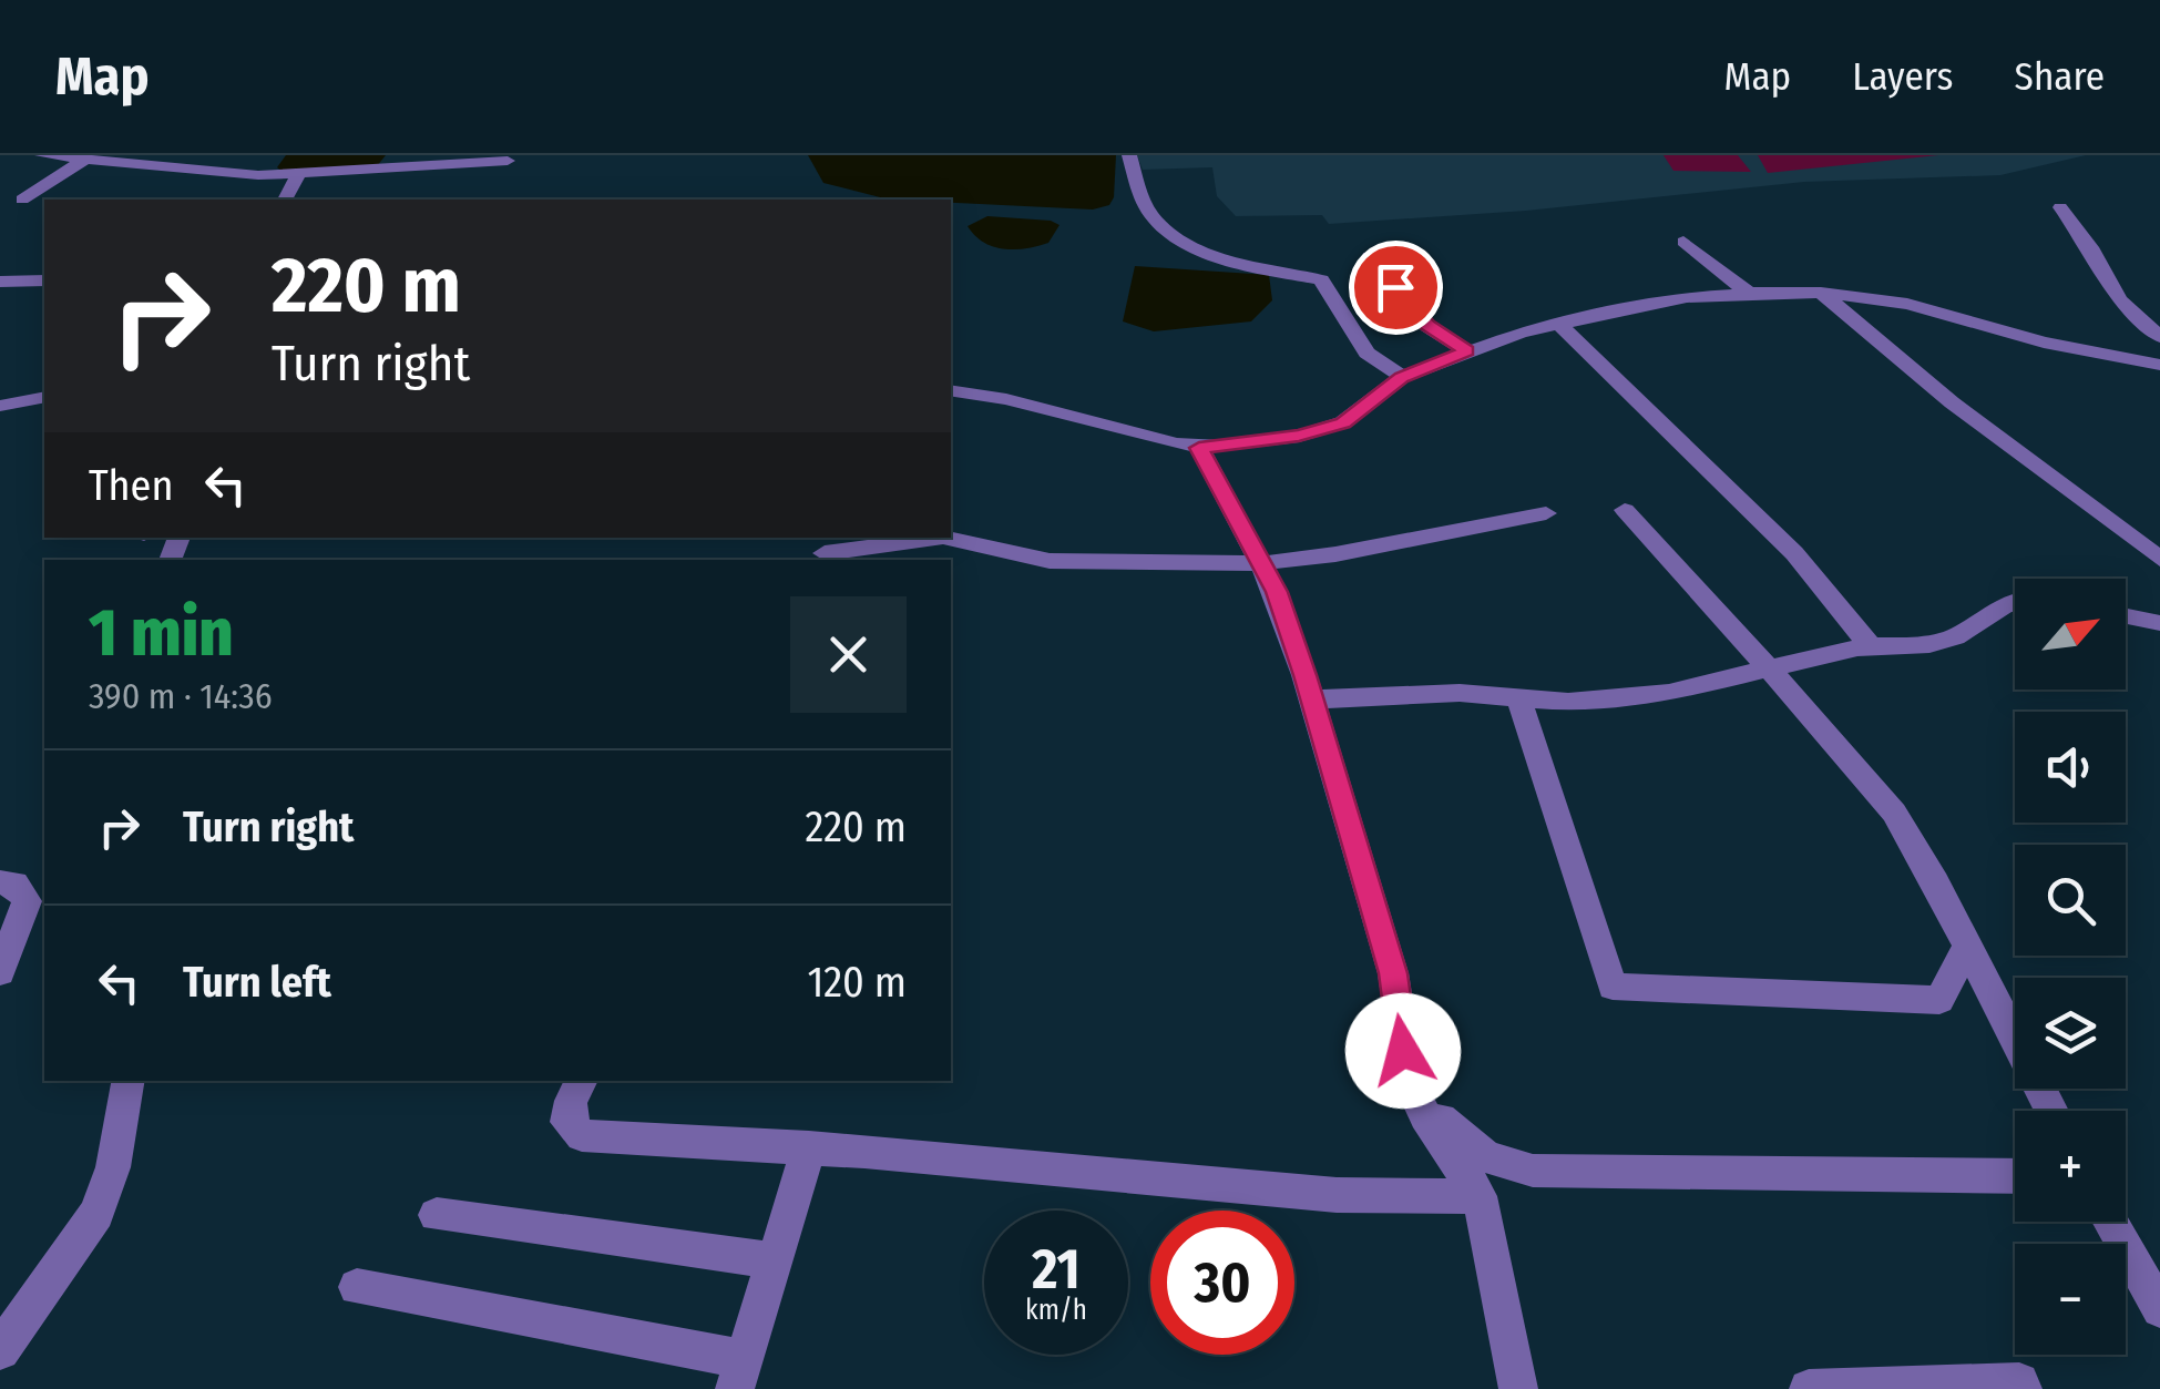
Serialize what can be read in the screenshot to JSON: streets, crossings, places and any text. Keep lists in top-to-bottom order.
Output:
{
  "north": "top right",
  "page": {
    "header": "Map",
    "nav": ["Map", "Layers", "Share"],
    "turn": ["220 m", "Turn right"],
    "then": "Then",
    "heading": ["1 min", "390 m · 14:36"],
    "map_buttons": ["+", "−"],
    "list": [
      {
        "name": "Turn right",
        "value": "220 m"
      },
      {
        "name": "Turn left",
        "value": "120 m"
      }
    ],
    "speed": "21 km/h",
    "limit": "30"
  }
}
